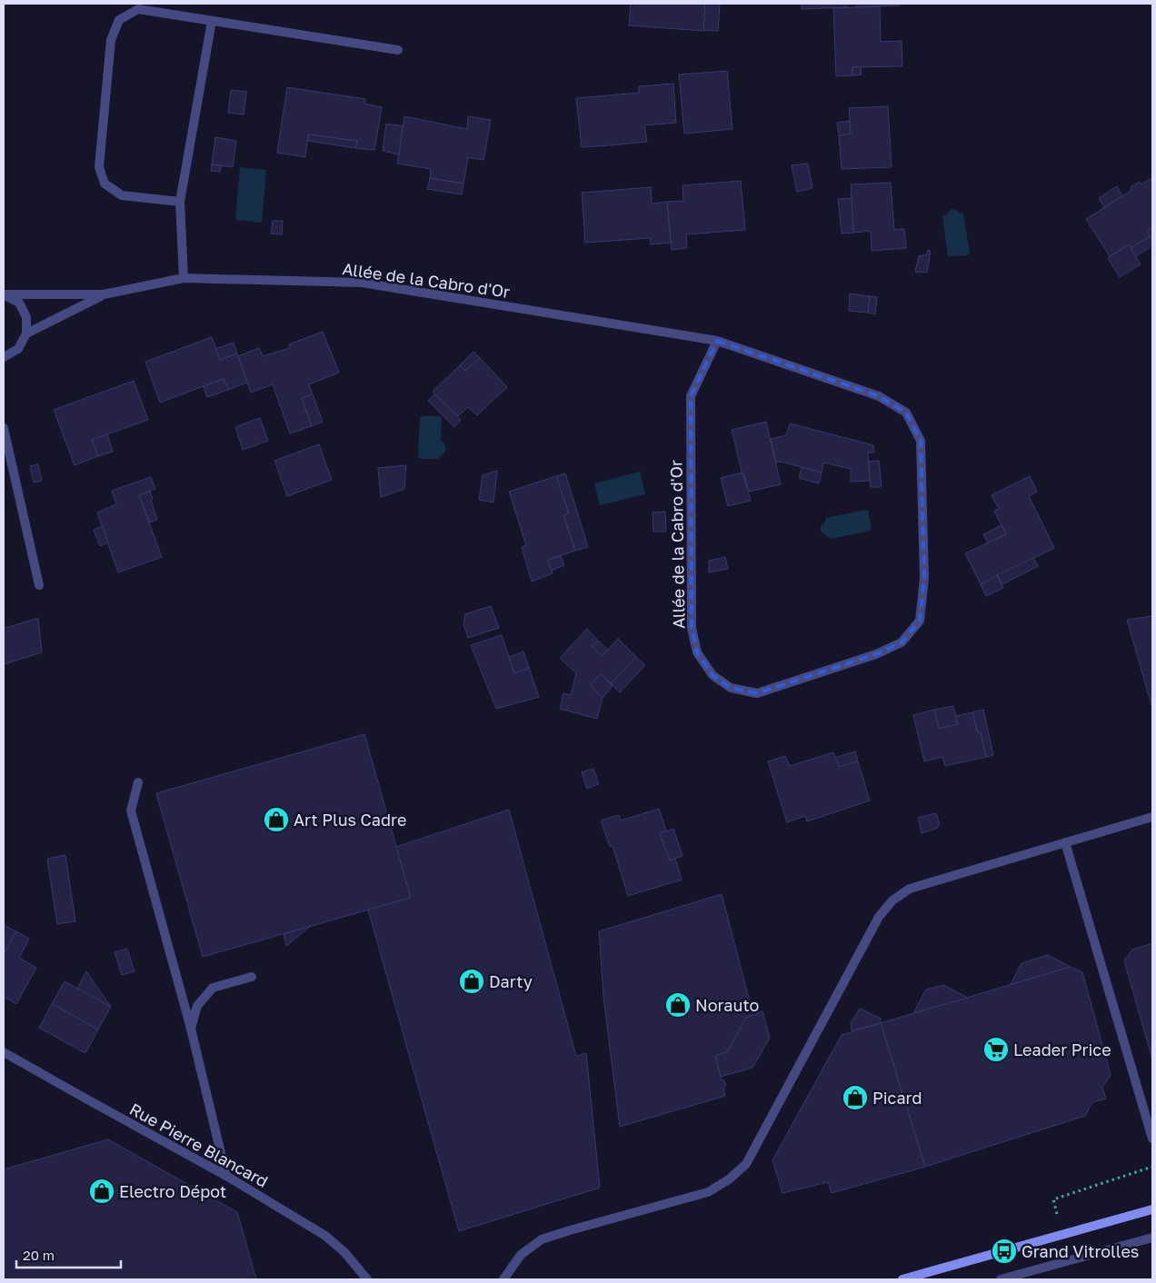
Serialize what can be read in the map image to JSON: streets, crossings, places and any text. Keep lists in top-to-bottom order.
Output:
{
  "streets": {
    "street": ["Allée de la Cabro d'Or", "Rue Pierre Blancard"]
  },
  "places": {
    "shop": [
      "Art Plus Cadre",
      "Darty",
      "Norauto",
      "Picard",
      "Electro Dépot"
    ],
    "supermarket": ["Leader Price"],
    "bus stop": ["Grand Vitrolles"]
  },
  "scale_bar": "20 m"
}
